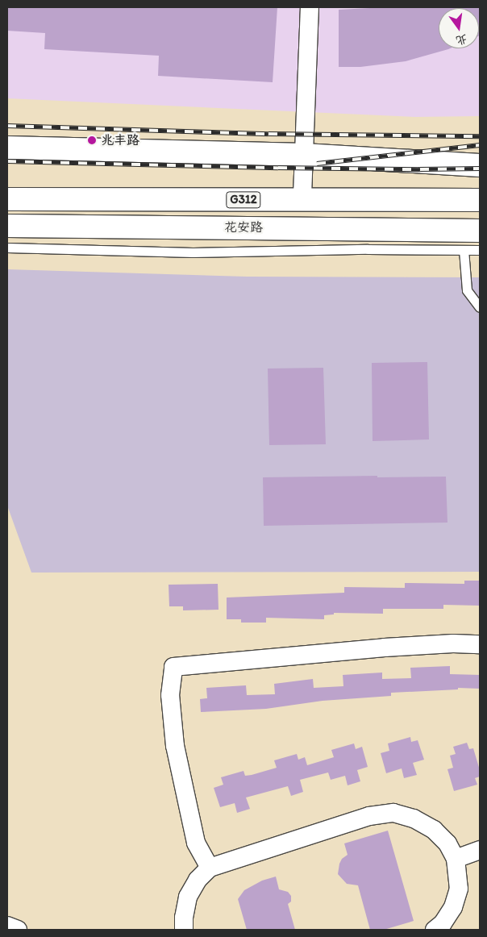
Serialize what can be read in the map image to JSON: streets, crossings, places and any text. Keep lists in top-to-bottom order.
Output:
{
  "streets": {
    "highway": ["G312", "花安路"]
  },
  "places": ["兆丰路"],
  "north": "bottom"
}
